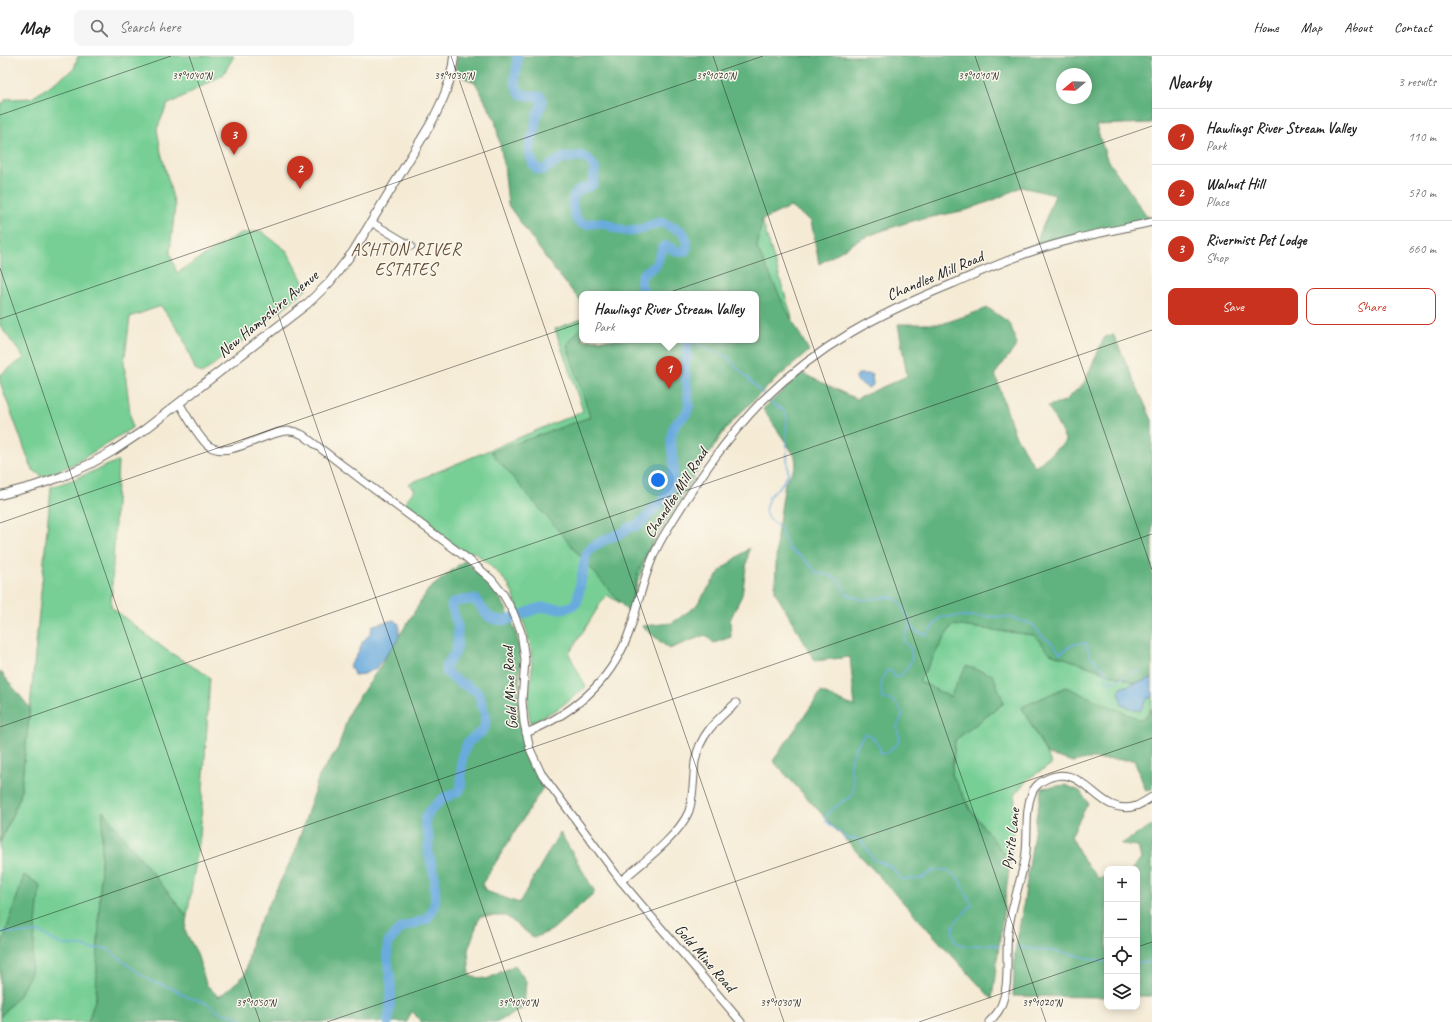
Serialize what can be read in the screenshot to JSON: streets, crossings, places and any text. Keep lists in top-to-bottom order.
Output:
{
  "streets": {
    "main road": ["New Hampshire Avenue"],
    "street": ["Chandlee Mill Road", "Gold Mine Road", "Pyrite Lane"]
  },
  "crossings": [
    ["Chandlee Mill Road", "Gold Mine Road"],
    ["New Hampshire Avenue", "Gold Mine Road"]
  ],
  "districts": ["ASHTON RIVER ESTATES"],
  "north": "left",
  "page": {
    "header": "Map",
    "search": "Search here",
    "nav": [
      "Home",
      "Map",
      "About",
      "Contact"
    ],
    "heading": ["Nearby", "3 results"],
    "list": [
      {
        "mark": "1",
        "name": "Hawlings River Stream Valley",
        "note": "Park",
        "value": "110 m"
      },
      {
        "mark": "2",
        "name": "Walnut Hill",
        "note": "Place",
        "value": "570 m"
      },
      {
        "mark": "3",
        "name": "Rivermist Pet Lodge",
        "note": "Shop",
        "value": "660 m"
      }
    ],
    "pins": ["3", "2", "1"],
    "buttons": ["Save", "Share"],
    "popup": ["Hawlings River Stream Valley", "Park"],
    "map_buttons": ["+", "−"]
  },
  "coordinates": [
    "39°10'40\"N",
    "39°10'30\"N",
    "39°10'20\"N",
    "39°10'10\"N",
    "39°10'50\"N"
  ]
}
